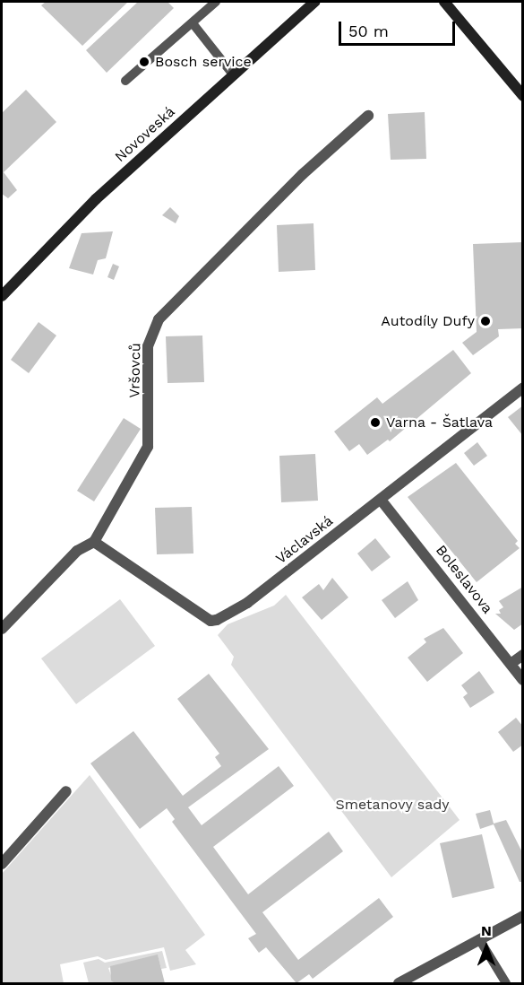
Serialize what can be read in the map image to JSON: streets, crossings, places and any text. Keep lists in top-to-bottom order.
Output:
{
  "streets": {
    "street": [
      "Novoveská",
      "Vršovců",
      "Václavská",
      "Boleslavova"
    ]
  },
  "crossings": [
    ["Vršovců", "Václavská"],
    ["Václavská", "Boleslavova"]
  ],
  "parks": ["Smetanovy sady"],
  "places": ["Bosch service", "Autodíly Dufy", "Varna - Šatlava"],
  "scale_bar": "50 m",
  "north": "top"
}
